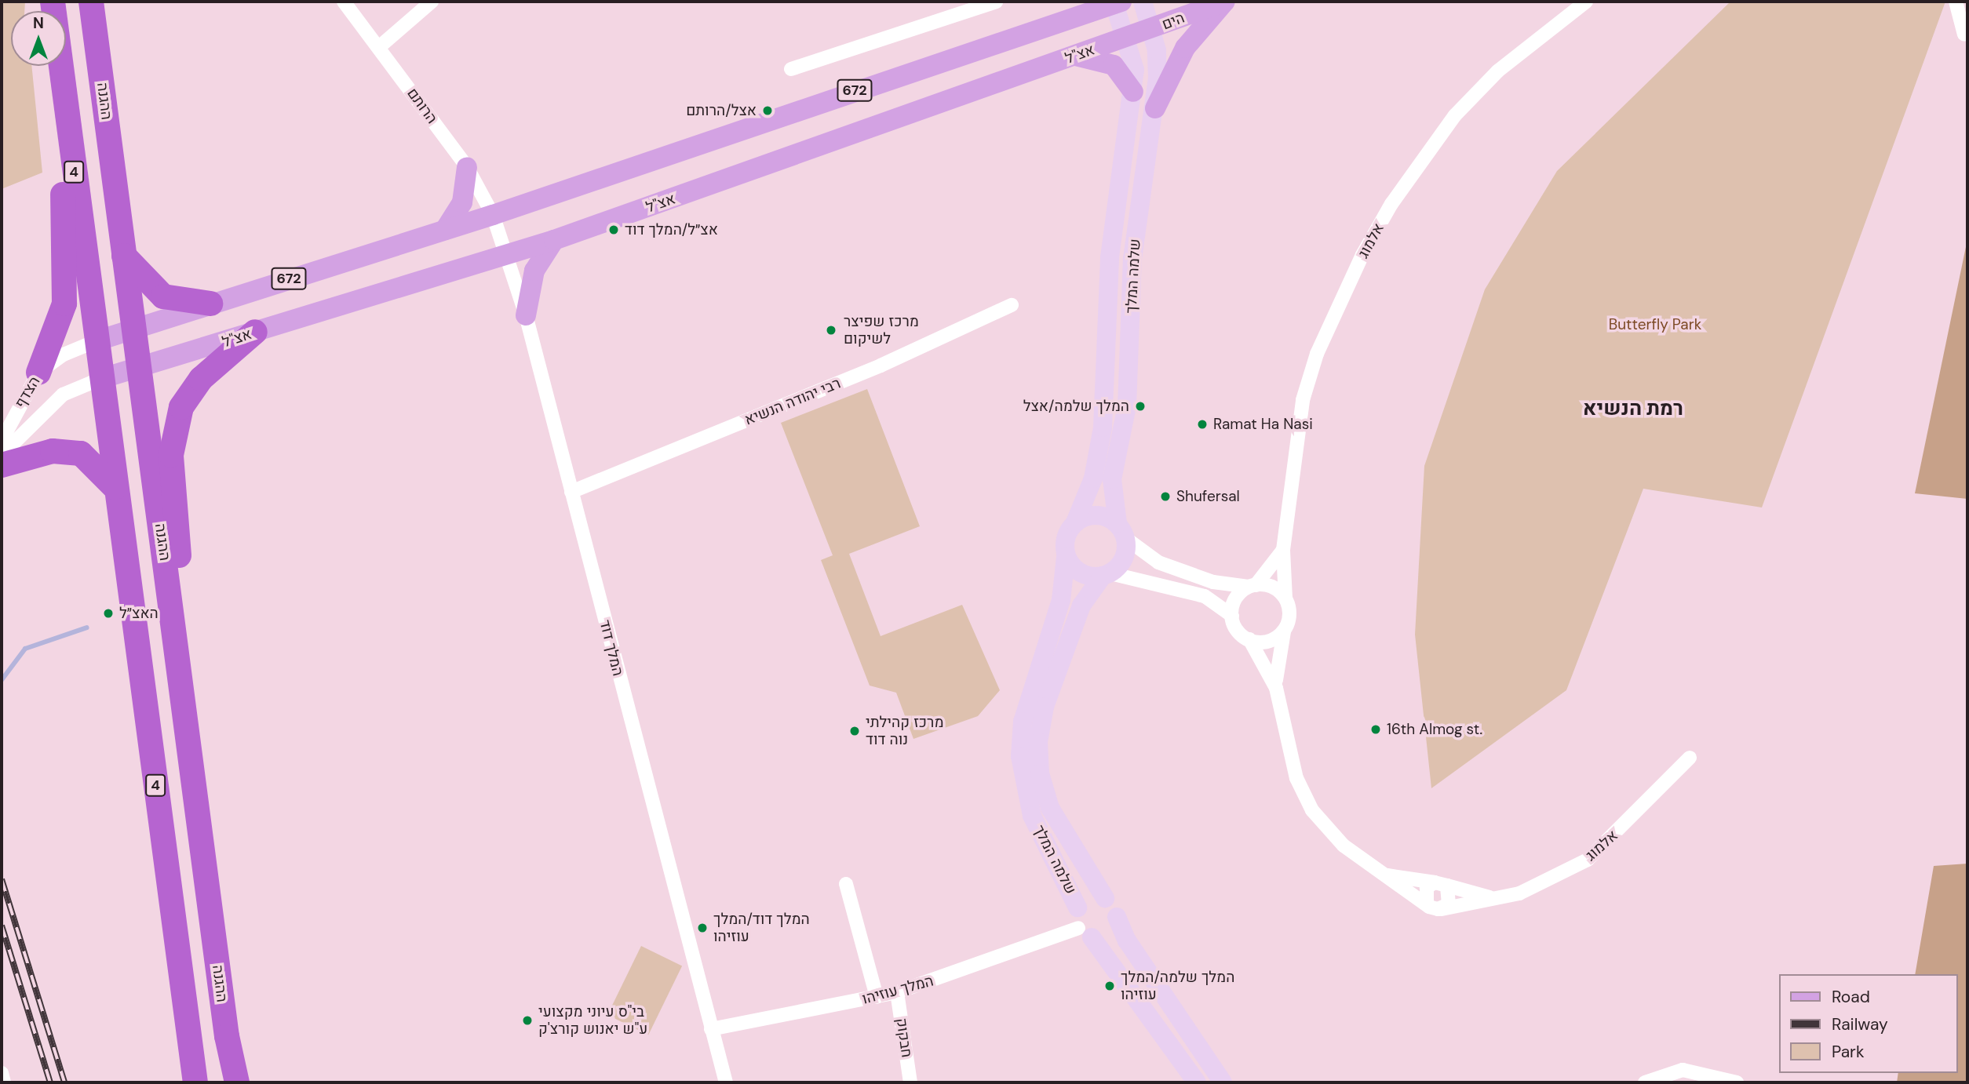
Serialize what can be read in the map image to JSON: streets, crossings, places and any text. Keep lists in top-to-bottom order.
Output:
{
  "streets": {
    "highway": ["ההגנה", "4"],
    "main road": ["הים", "אצ\"ל", "672"],
    "street": [
      "הרותם",
      "אלמוג",
      "שלמה המלך",
      "הצדף",
      "רבי יהודה הנשיא",
      "המלך דוד",
      "המלך עוזיהו",
      "חבקוק"
    ]
  },
  "crossings": [
    ["הים", "אצ\"ל"],
    ["הים", "שלמה המלך"],
    ["אצ\"ל", "ההגנה"],
    ["אצ\"ל", "4"],
    ["אצ\"ל", "שלמה המלך"],
    ["אצ\"ל", "הצדף"],
    ["אצ\"ל", "המלך דוד"],
    ["672", "ההגנה"],
    ["672", "הרותם"],
    ["672", "4"],
    ["672", "שלמה המלך"],
    ["672", "הצדף"],
    ["672", "המלך דוד"],
    ["הרותם", "המלך דוד"],
    ["4", "הצדף"],
    ["שלמה המלך", "המלך עוזיהו"],
    ["רבי יהודה הנשיא", "המלך דוד"],
    ["המלך דוד", "המלך עוזיהו"],
    ["המלך עוזיהו", "חבקוק"]
  ],
  "districts": ["רמת הנשיא"],
  "parks": ["Butterfly Park"],
  "places": [
    "אצל/הרותם",
    "אצ״ל/המלך דוד",
    "מרכז שפיצר לשיקום",
    "המלך שלמה/אצל",
    "Ramat Ha Nasi",
    "Shufersal",
    "האצ״ל",
    "16th Almog st.",
    "מרכז קהילתי נוה דוד",
    "המלך דוד/המלך עוזיהו",
    "המלך שלמה/המלך עוזיהו",
    "בי\"ס עיוני מקצועי ע\"ש יאנוש קורצ'ק"
  ],
  "legend": ["Road", "Railway", "Park"],
  "north": "top"
}
